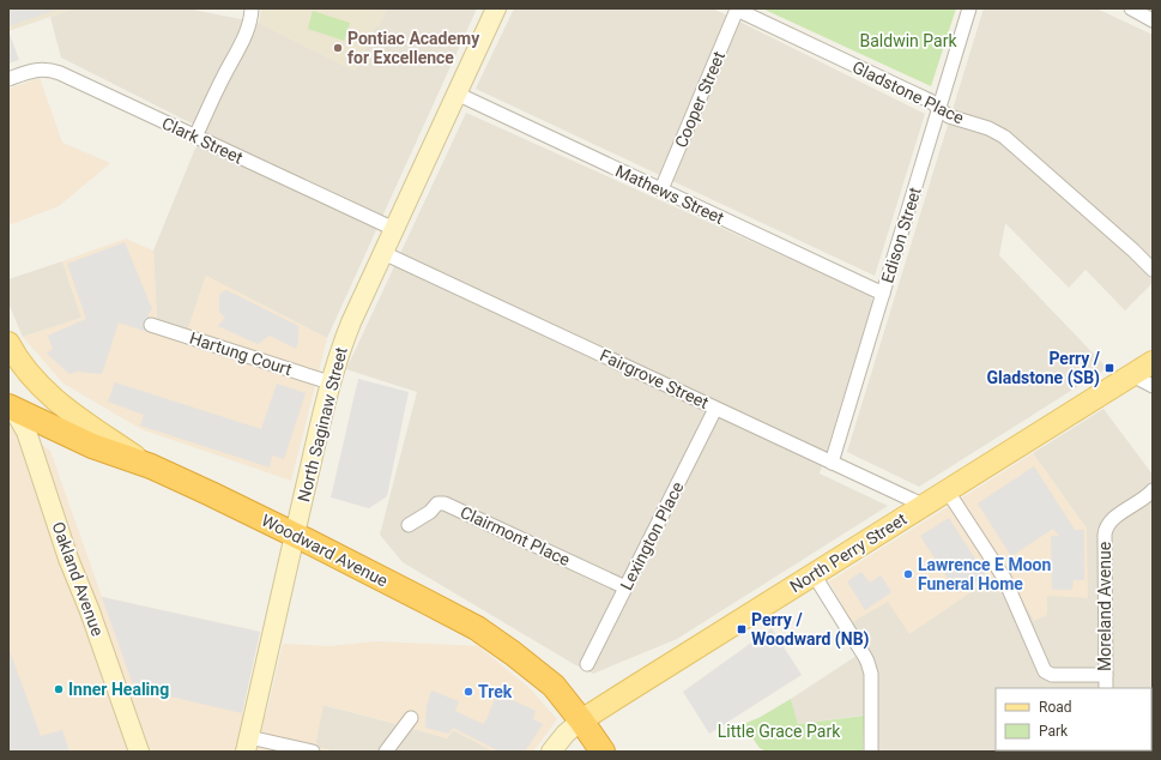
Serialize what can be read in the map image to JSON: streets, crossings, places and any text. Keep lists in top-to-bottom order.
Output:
{
  "streets": {
    "highway": ["Woodward Avenue"],
    "main road": ["North Perry Street"],
    "street": [
      "Gladstone Place",
      "Cooper Street",
      "Clark Street",
      "Mathews Street",
      "Edison Street",
      "Hartung Court",
      "Fairgrove Street",
      "North Saginaw Street",
      "Clairmont Place",
      "Lexington Place",
      "Oakland Avenue",
      "Moreland Avenue"
    ]
  },
  "crossings": [
    ["Gladstone Place", "Cooper Street"],
    ["Gladstone Place", "Edison Street"],
    ["Cooper Street", "Mathews Street"],
    ["Clark Street", "North Saginaw Street"],
    ["Mathews Street", "Edison Street"],
    ["Mathews Street", "North Saginaw Street"],
    ["Edison Street", "Fairgrove Street"],
    ["Hartung Court", "North Saginaw Street"],
    ["Fairgrove Street", "North Saginaw Street"],
    ["Fairgrove Street", "Lexington Place"],
    ["Fairgrove Street", "North Perry Street"],
    ["North Saginaw Street", "Woodward Avenue"],
    ["Clairmont Place", "Lexington Place"],
    ["Woodward Avenue", "North Perry Street"],
    ["Woodward Avenue", "Oakland Avenue"]
  ],
  "parks": ["Baldwin Park", "Little Grace Park"],
  "places": {
    "other": [
      "Pontiac Academy for Excellence",
      "Lawrence E Moon Funeral Home",
      "Inner Healing",
      "Trek"
    ],
    "transit": ["Perry / Gladstone (SB)", "Perry / Woodward (NB)"]
  },
  "legend": ["Road", "Park"]
}
